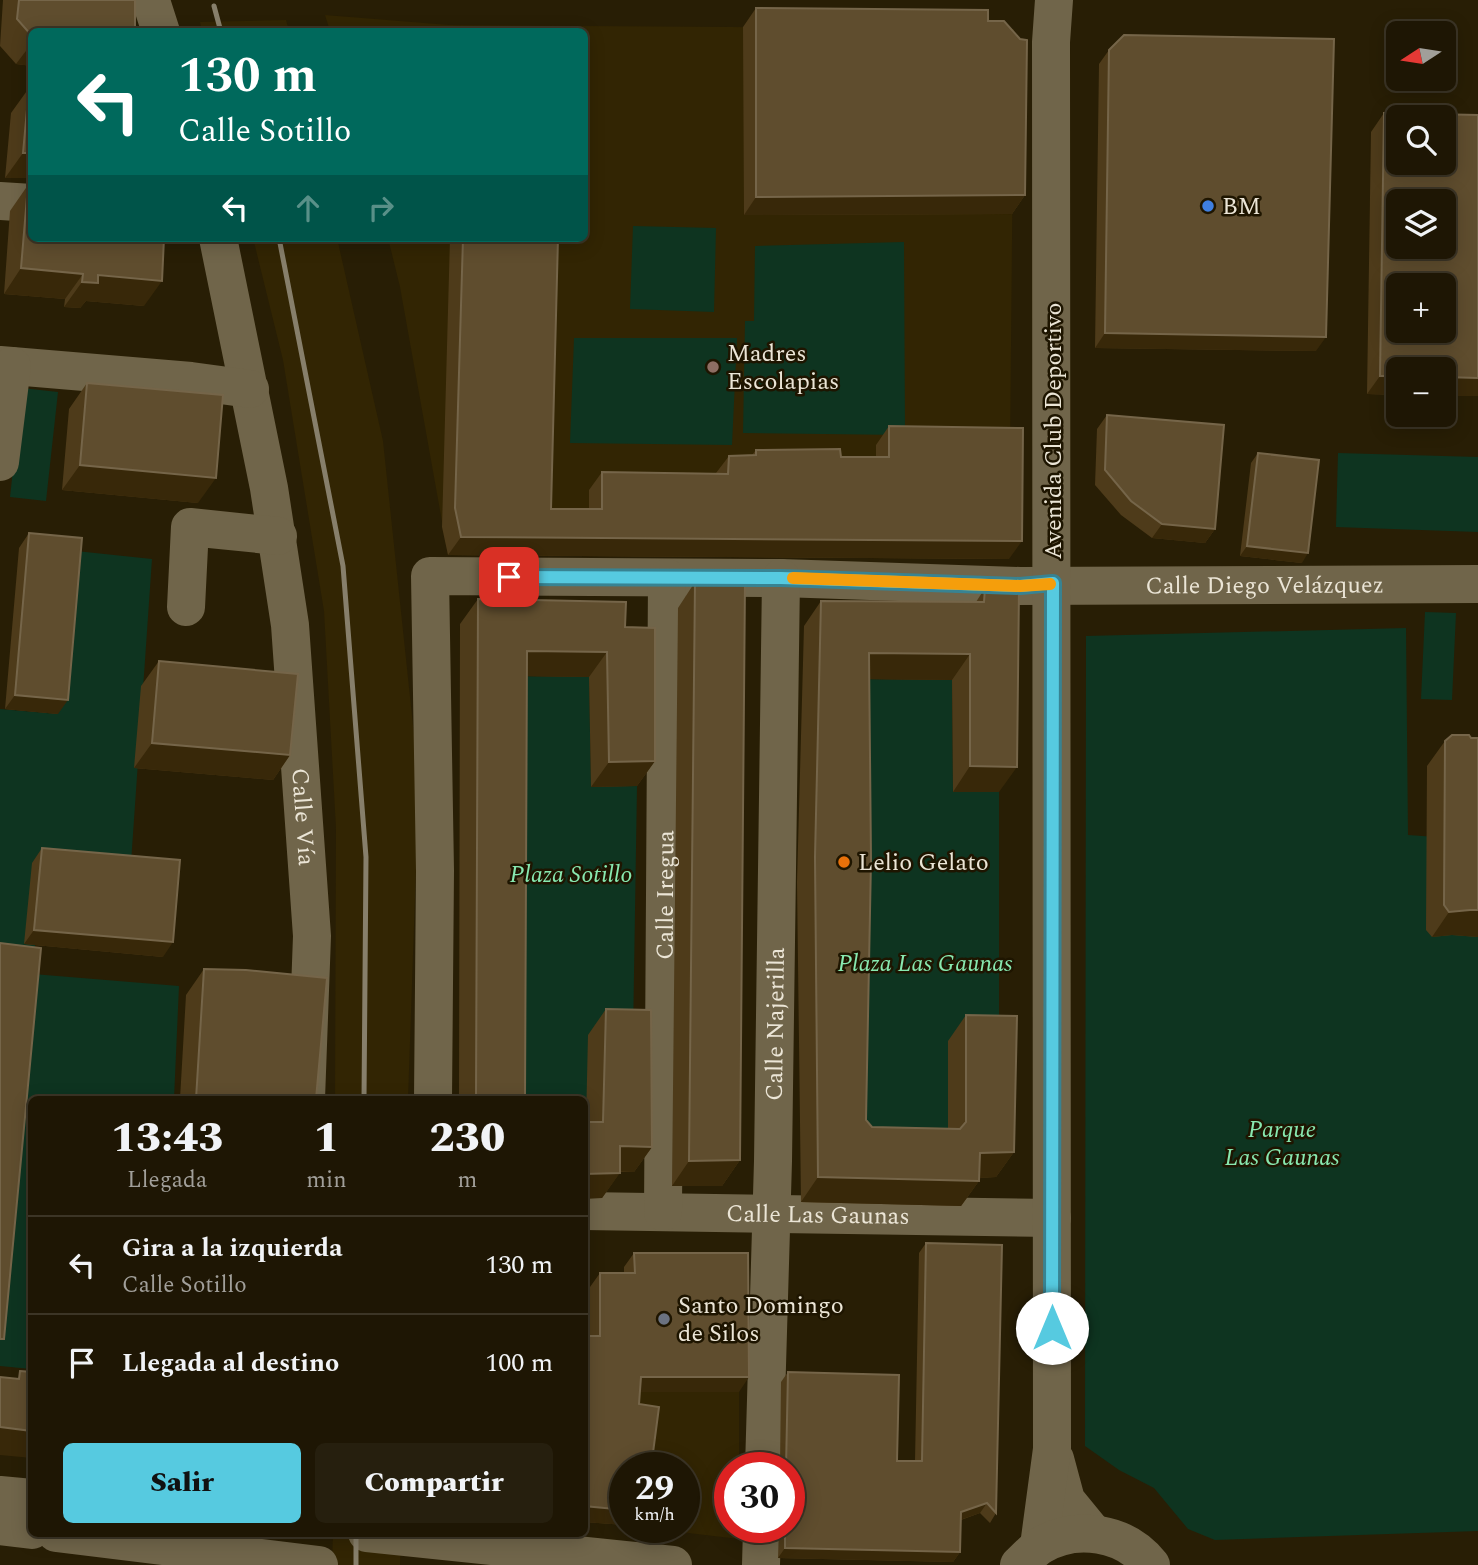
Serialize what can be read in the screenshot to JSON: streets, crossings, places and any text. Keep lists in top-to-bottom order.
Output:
{
  "streets": {
    "street": [
      "Avenida Club Deportivo",
      "Calle Diego Velázquez",
      "Calle Vía",
      "Calle Iregua",
      "Calle Najerilla",
      "Calle Las Gaunas"
    ]
  },
  "crossings": [
    ["Avenida Club Deportivo", "Calle Diego Velázquez"],
    ["Avenida Club Deportivo", "Calle Las Gaunas"],
    ["Calle Diego Velázquez", "Calle Iregua"],
    ["Calle Diego Velázquez", "Calle Najerilla"],
    ["Calle Iregua", "Calle Las Gaunas"],
    ["Calle Najerilla", "Calle Las Gaunas"]
  ],
  "parks": ["Plaza Sotillo", "Plaza Las Gaunas", "Parque Las Gaunas"],
  "places": [
    "BM",
    "Madres Escolapias",
    "Lelio Gelato",
    "Santo Domingo de Silos"
  ],
  "north": "left",
  "page": {
    "map_buttons": ["+", "−"],
    "turn": ["130 m", "Calle Sotillo"],
    "eta": [
      "13:43",
      "Llegada",
      "1",
      "min",
      "230",
      "m"
    ],
    "list": [
      {
        "name": "Gira a la izquierda",
        "note": "Calle Sotillo",
        "value": "130 m"
      },
      {
        "name": "Llegada al destino",
        "value": "100 m"
      }
    ],
    "buttons": ["Salir", "Compartir"],
    "speed": "29 km/h",
    "limit": "30"
  }
}
